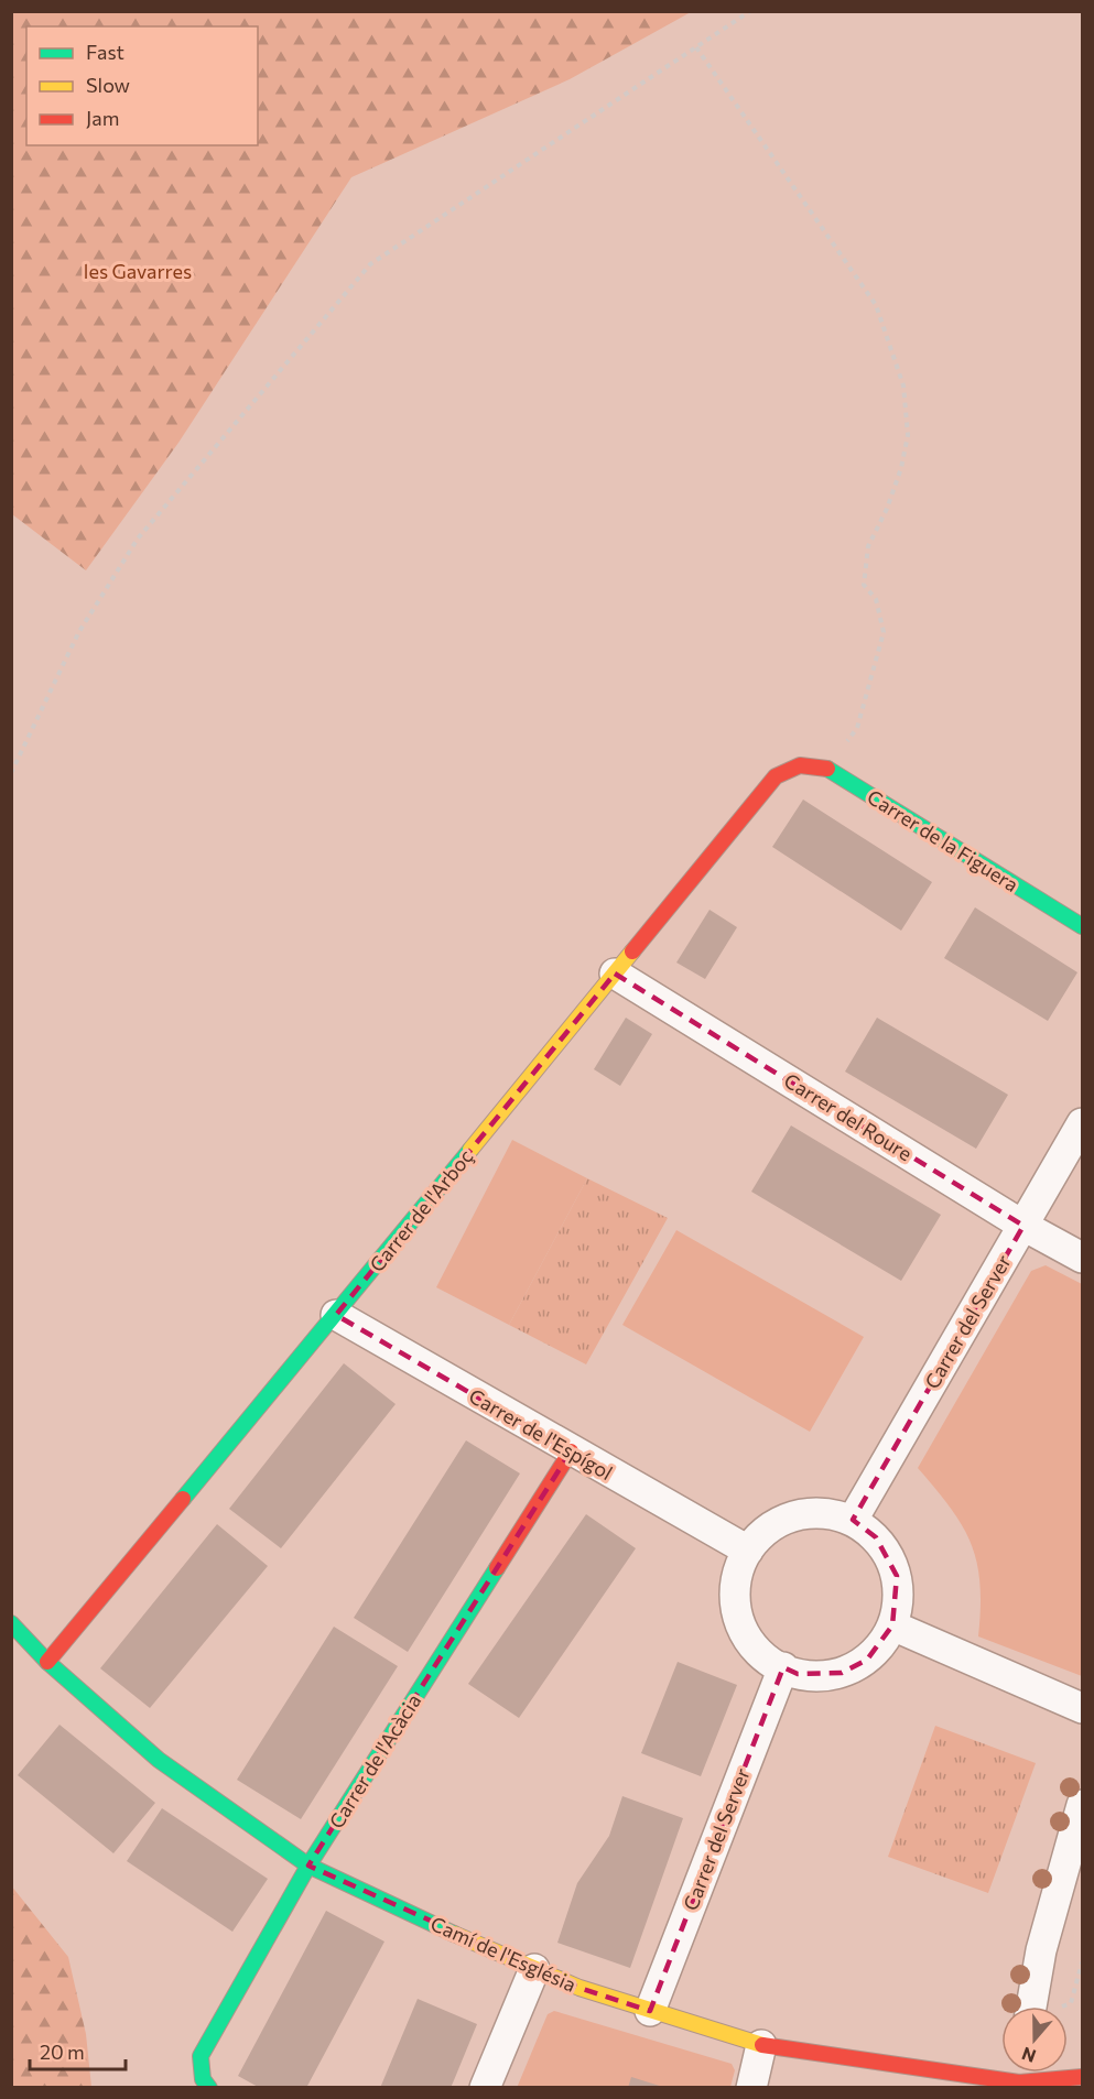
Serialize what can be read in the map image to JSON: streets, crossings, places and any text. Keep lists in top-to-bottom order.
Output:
{
  "streets": {
    "street": [
      "Carrer de la Figuera",
      "Carrer del Roure",
      "Carrer de l'Arboç",
      "Carrer del Server",
      "Carrer de l'Espígol",
      "Carrer de l'Acàcia",
      "Camí de l'Església"
    ]
  },
  "crossings": [
    ["Carrer de la Figuera", "Carrer de l'Arboç"],
    ["Carrer del Roure", "Carrer de l'Arboç"],
    ["Carrer del Roure", "Carrer del Server"],
    ["Carrer de l'Arboç", "Carrer de l'Espígol"],
    ["Carrer de l'Arboç", "Camí de l'Església"],
    ["Carrer del Server", "Carrer de l'Espígol"],
    ["Carrer del Server", "Camí de l'Església"],
    ["Carrer de l'Espígol", "Carrer de l'Acàcia"],
    ["Carrer de l'Acàcia", "Camí de l'Església"]
  ],
  "parks": ["les Gavarres"],
  "legend": ["Fast", "Slow", "Jam"],
  "scale_bar": "20 m",
  "north": "bottom"
}
